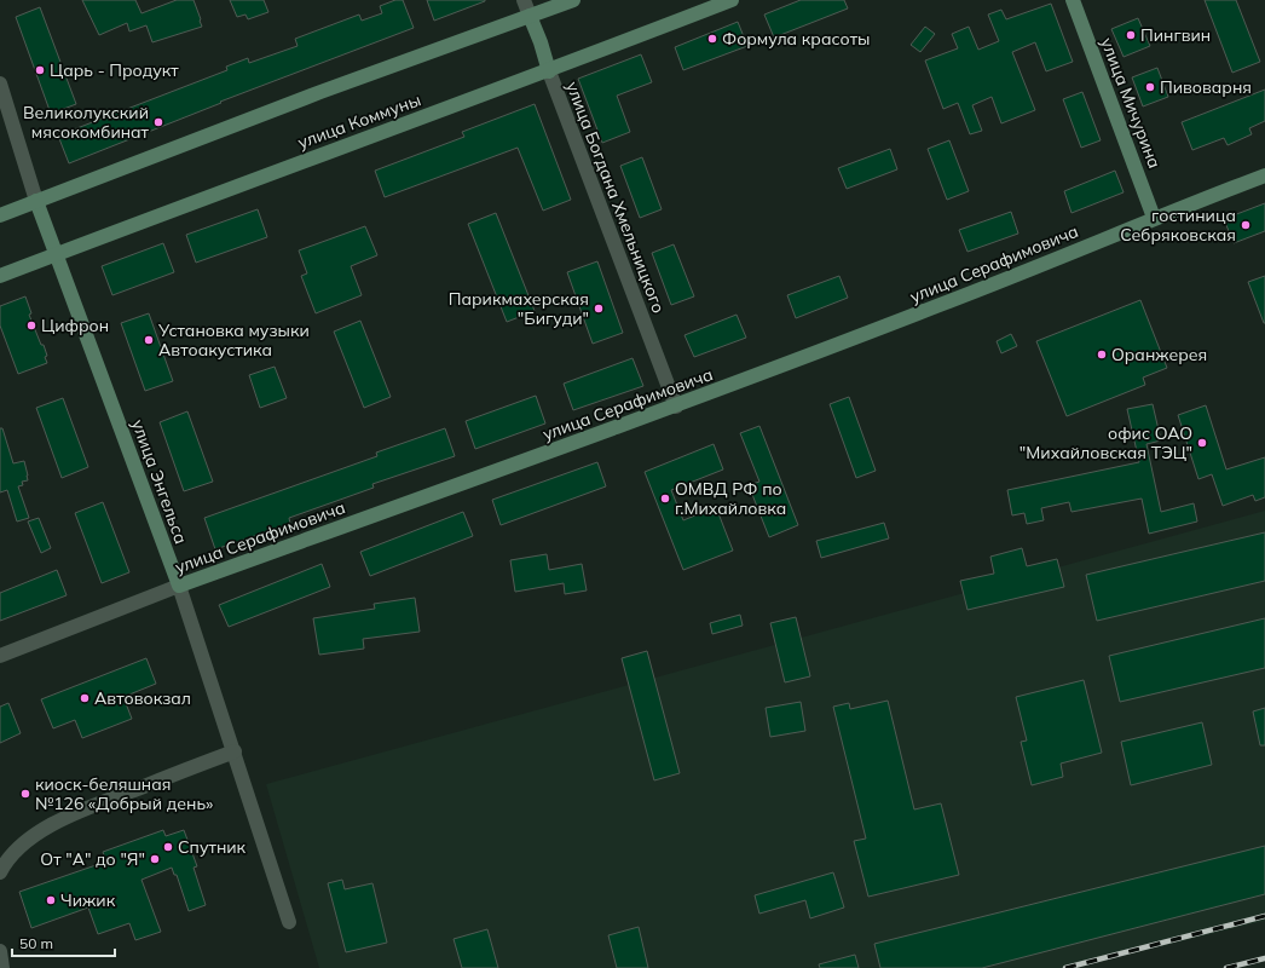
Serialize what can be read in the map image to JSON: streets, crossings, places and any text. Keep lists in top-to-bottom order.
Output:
{
  "streets": {
    "street": [
      "улица Мичурина",
      "улица Коммуны",
      "улица Богдана Хмельницкого",
      "улица Серафимовича",
      "улица Энгельса"
    ]
  },
  "crossings": [
    ["улица Мичурина", "улица Серафимовича"],
    ["улица Коммуны", "улица Богдана Хмельницкого"],
    ["улица Коммуны", "улица Энгельса"],
    ["улица Богдана Хмельницкого", "улица Серафимовича"],
    ["улица Серафимовича", "улица Энгельса"]
  ],
  "places": [
    "Пингвин",
    "Формула красоты",
    "Царь - Продукт",
    "Пивоварня",
    "Великолукский мясокомбинат",
    "гостиница Себряковская",
    "Парикмахерская \"Бигуди\"",
    "Цифрон",
    "Установка музыки Автоакустика",
    "Оранжерея",
    "офис ОАО \"Михайловская ТЭЦ\"",
    "ОМВД РФ по г.Михайловка",
    "Автовокзал",
    "киоск-беляшная №126 «Добрый день»",
    "Спутник",
    "От \"А\" до \"Я\"",
    "Чижик"
  ],
  "scale_bar": "50 m"
}
